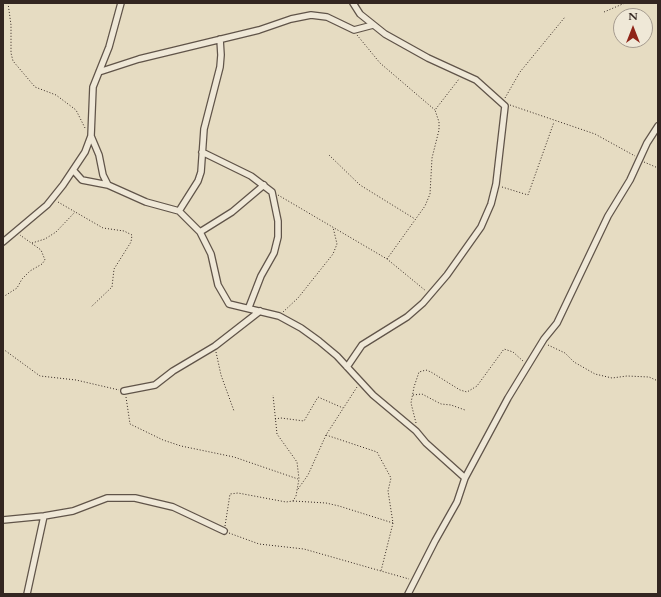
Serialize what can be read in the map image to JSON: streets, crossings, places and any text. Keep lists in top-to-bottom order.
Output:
{
  "north": "top"
}
